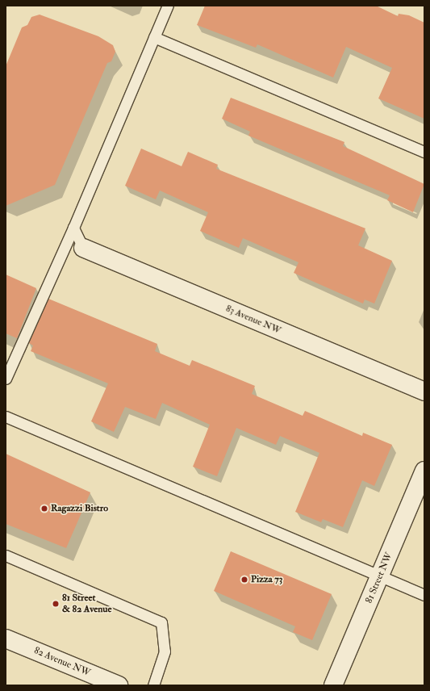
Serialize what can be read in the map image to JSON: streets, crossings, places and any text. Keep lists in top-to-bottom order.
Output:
{
  "streets": {
    "street": ["83 Avenue NW", "81 Street NW", "82 Avenue NW"]
  },
  "places": ["Ragazzi Bistro", "Pizza 73", "81 Street & 82 Avenue"]
}
